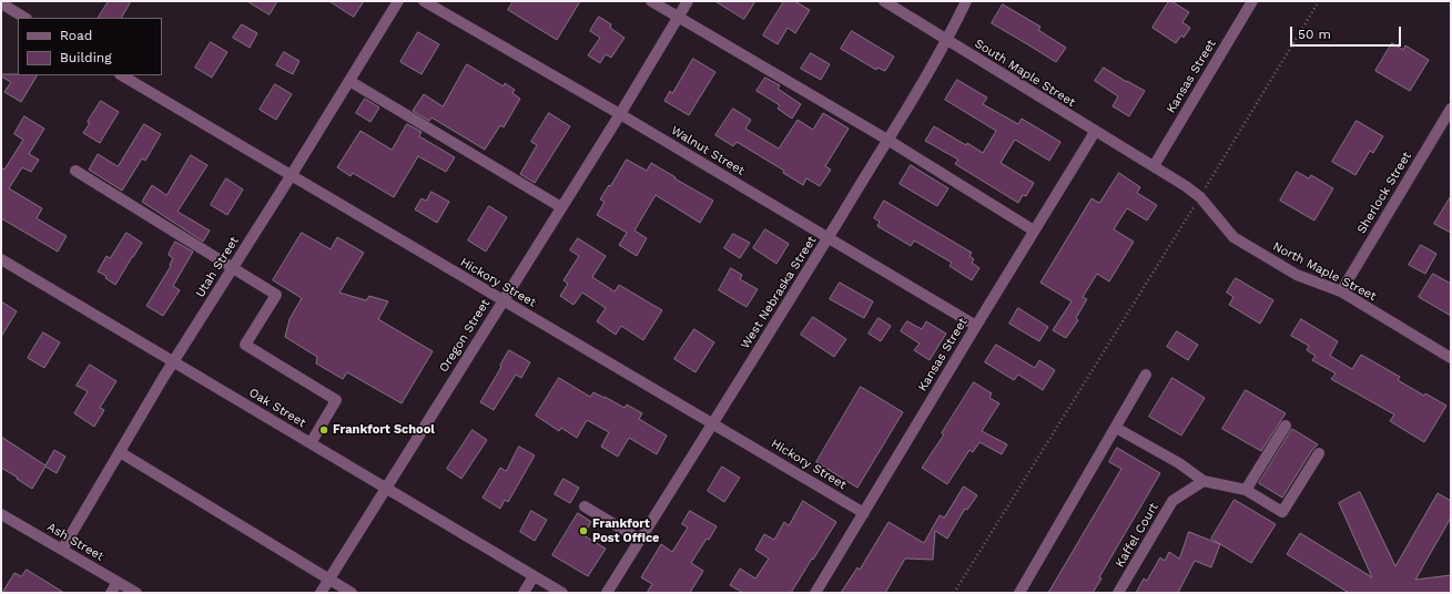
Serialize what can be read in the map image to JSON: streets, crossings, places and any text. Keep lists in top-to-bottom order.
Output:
{
  "streets": {
    "street": [
      "South Maple Street",
      "Kansas Street",
      "Walnut Street",
      "Sherlock Street",
      "Utah Street",
      "North Maple Street",
      "Hickory Street",
      "West Nebraska Street",
      "Oregon Street",
      "Oak Street",
      "Kaffel Court",
      "Ash Street"
    ]
  },
  "crossings": [
    ["South Maple Street", "Kansas Street"],
    ["South Maple Street", "North Maple Street"],
    ["South Maple Street", "West Nebraska Street"],
    ["Kansas Street", "Walnut Street"],
    ["Kansas Street", "North Maple Street"],
    ["Kansas Street", "Hickory Street"],
    ["Walnut Street", "West Nebraska Street"],
    ["Walnut Street", "Oregon Street"],
    ["Sherlock Street", "North Maple Street"],
    ["Utah Street", "Hickory Street"],
    ["Utah Street", "Oak Street"],
    ["Utah Street", "Ash Street"],
    ["Hickory Street", "West Nebraska Street"],
    ["Hickory Street", "Oregon Street"],
    ["Oregon Street", "Oak Street"]
  ],
  "places": ["Frankfort School", "Frankfort Post Office"],
  "legend": ["Road", "Building"],
  "scale_bar": "50 m"
}
